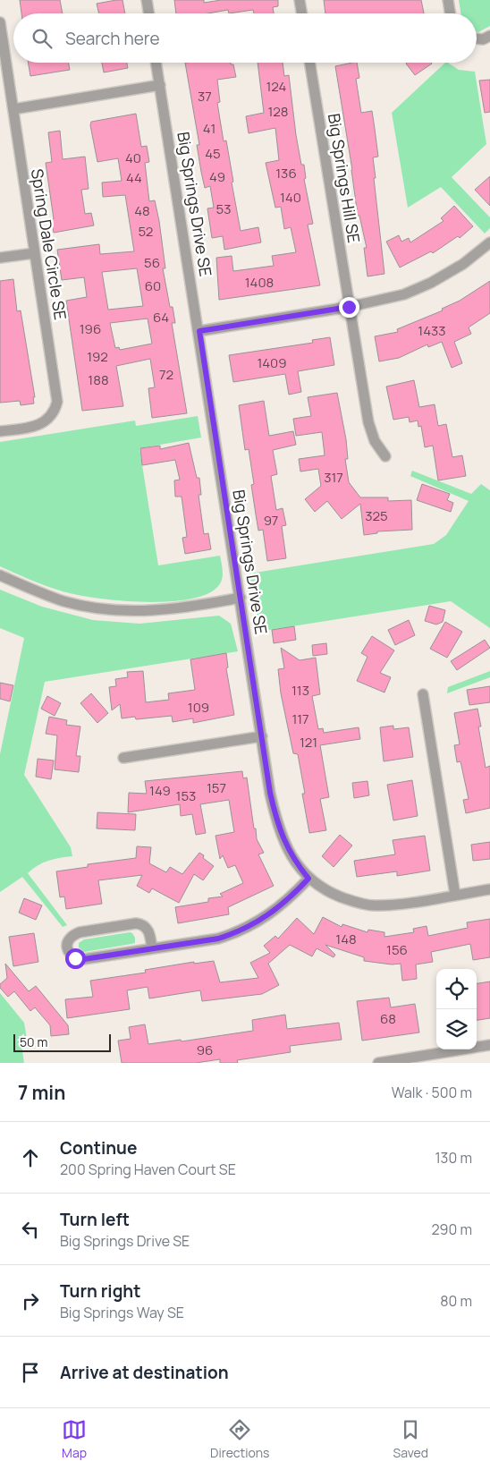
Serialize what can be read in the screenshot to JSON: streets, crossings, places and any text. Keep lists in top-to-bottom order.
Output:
{
  "streets": {
    "street": ["Big Springs Hill SE", "Big Springs Drive SE", "Spring Dale Circle SE"]
  },
  "house_numbers": [
    "124",
    "37",
    "128",
    "41",
    "45",
    "40",
    "136",
    "49",
    "44",
    "140",
    "53",
    "48",
    "52",
    "56",
    "1408",
    "60",
    "64",
    "196",
    "1433",
    "192",
    "1409",
    "72",
    "188",
    "317",
    "325",
    "97",
    "113",
    "109",
    "117",
    "121",
    "157",
    "149",
    "153",
    "148",
    "156",
    "68",
    "96"
  ],
  "scale_bar": "50 m",
  "page": {
    "search": "Search here",
    "scale": "50 m",
    "heading": ["7 min", "Walk · 500 m"],
    "list": [
      ["Continue", "200 Spring Haven Court SE", "130 m"],
      ["Turn left", "Big Springs Drive SE", "290 m"],
      ["Turn right", "Big Springs Way SE", "80 m"],
      "Arrive at destination"
    ],
    "nav": ["Map", "Directions", "Saved"]
  }
}
